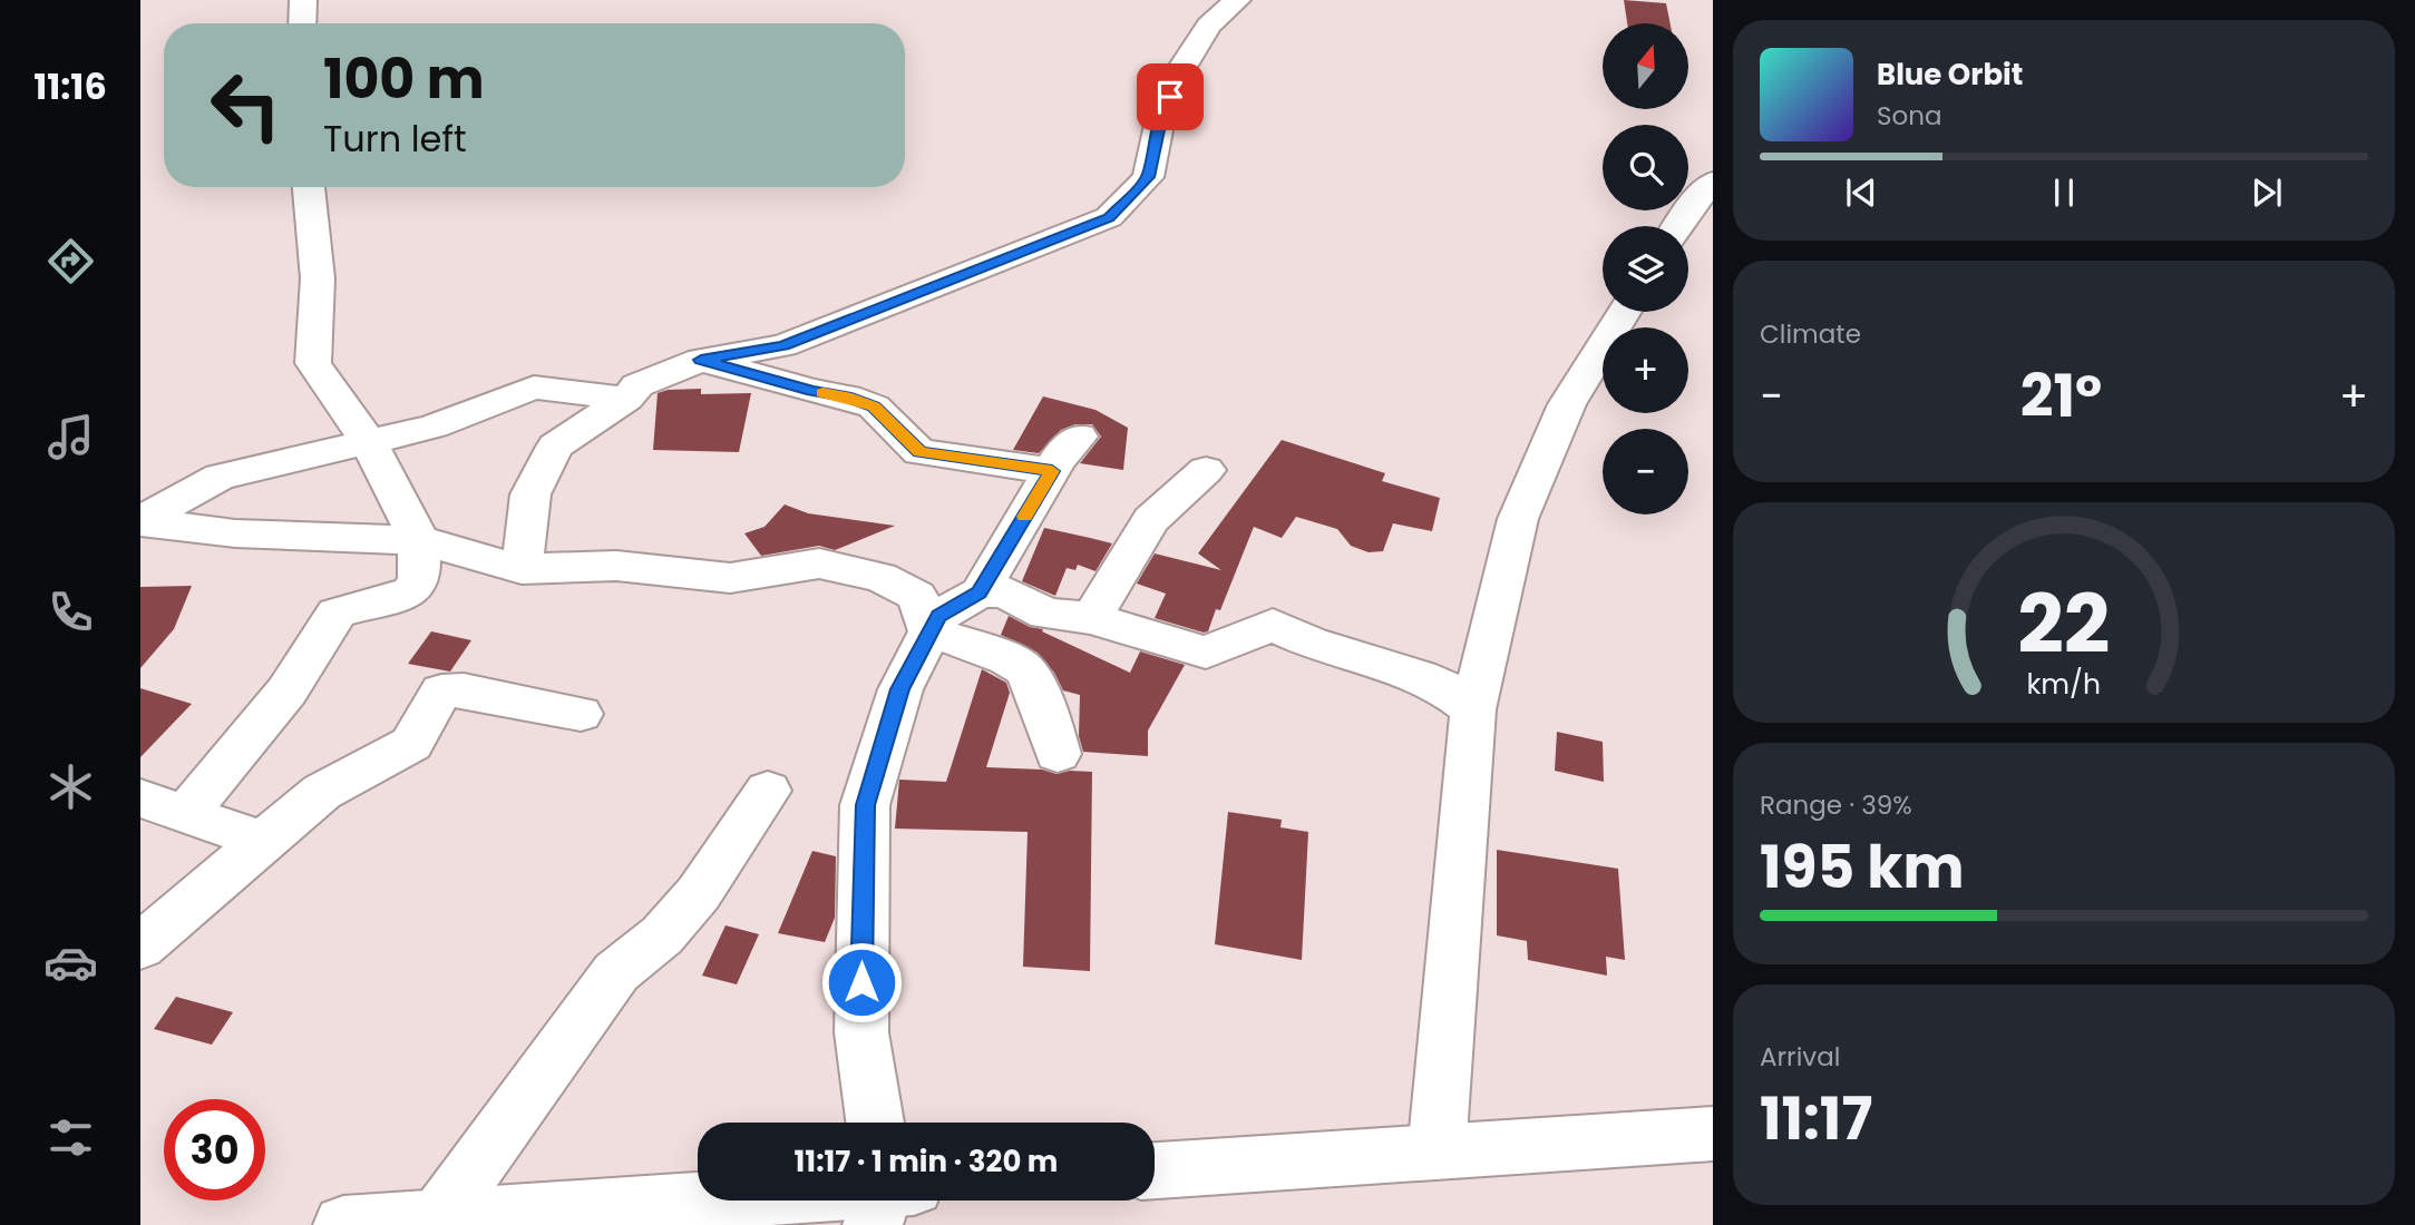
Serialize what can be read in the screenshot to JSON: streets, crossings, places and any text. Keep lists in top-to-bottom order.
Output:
{
  "north": "top",
  "page": {
    "tabs": "11:16",
    "map_buttons": ["+", "−"],
    "turn": ["100 m", "Turn left"],
    "song": ["Blue Orbit", "Sona"],
    "tile": [
      "Climate",
      ["Range · 39%", "195 km"],
      ["Arrival", "11:17"]
    ],
    "heat": ["−", "21°", "+"],
    "limit": "30",
    "trip": "11:17 · 1 min · 320 m",
    "gauge": ["22", "km/h"]
  }
}
